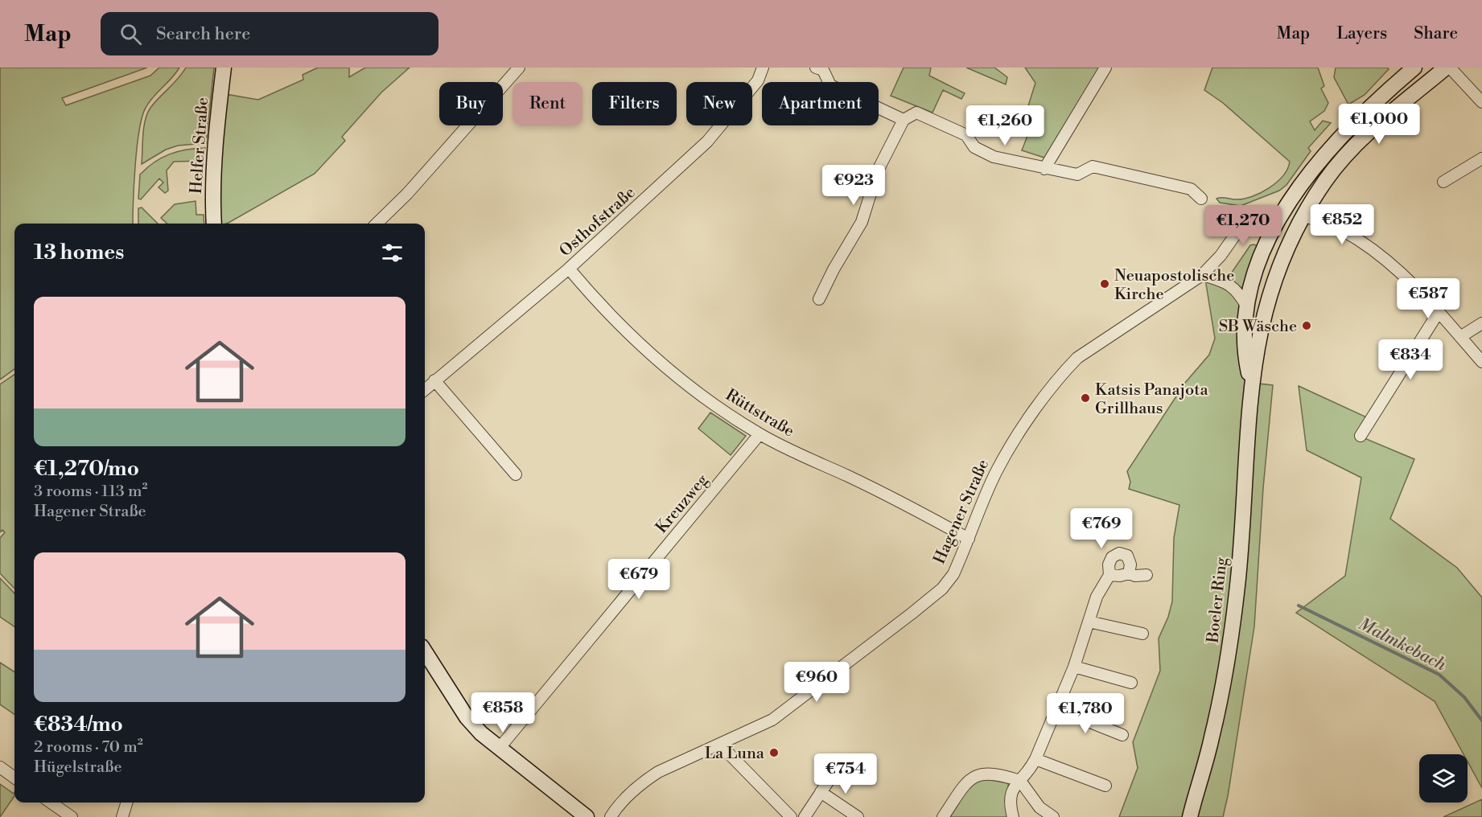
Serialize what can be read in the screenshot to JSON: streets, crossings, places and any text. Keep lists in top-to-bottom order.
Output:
{
  "streets": {
    "main road": ["Helfer Straße", "Hagener Straße", "Boeler Ring"],
    "street": ["Osthofstraße", "Rüttstraße", "Kreuzweg"]
  },
  "crossings": [
    ["Osthofstraße", "Rüttstraße"],
    ["Rüttstraße", "Kreuzweg"],
    ["Rüttstraße", "Hagener Straße"],
    ["Hagener Straße", "Boeler Ring"]
  ],
  "water": ["Malmkebach"],
  "places": [
    "Neuapostolische Kirche",
    "SB Wäsche",
    "Katsis Panajota Grillhaus",
    "La Luna"
  ],
  "page": {
    "header": "Map",
    "search": "Search here",
    "nav": ["Map", "Layers", "Share"],
    "chip": [
      "Buy",
      "Rent",
      "Filters",
      "New",
      "Apartment"
    ],
    "price": [
      "€1,000",
      "€1,260",
      "€923",
      "€852",
      "€1,270",
      "€587",
      "€834",
      "€769",
      "€679",
      "€960",
      "€858",
      "€1,780",
      "€754"
    ],
    "heading": "13 homes",
    "list": [
      {
        "name": "€1,270/mo",
        "note": "3 rooms · 113 m² · Hagener Straße"
      },
      {
        "name": "€834/mo",
        "note": "2 rooms · 70 m² · Hügelstraße"
      }
    ]
  }
}
